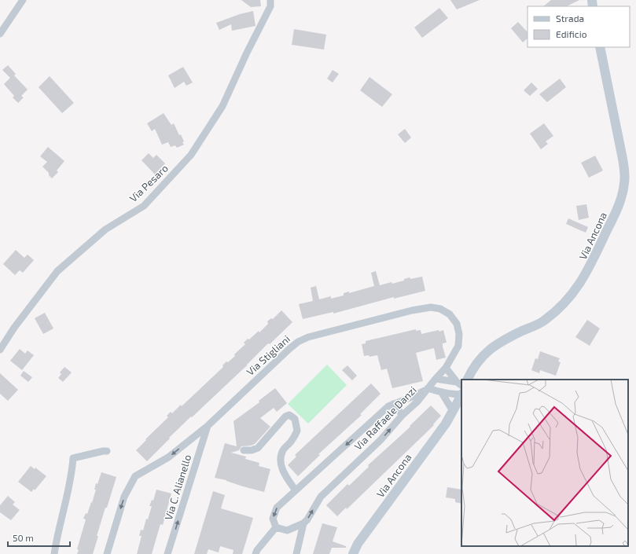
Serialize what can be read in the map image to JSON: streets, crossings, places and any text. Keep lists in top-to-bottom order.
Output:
{
  "streets": {
    "street": [
      "Via Pesaro",
      "Via Ancona",
      "Via Stigliani",
      "Via Raffaele Danzi",
      "Via C. Alianello"
    ]
  },
  "crossings": [
    ["Via Stigliani", "Via Raffaele Danzi"],
    ["Via Stigliani", "Via C. Alianello"]
  ],
  "one_way": ["Via C. Alianello"],
  "legend": ["Strada", "Edificio"],
  "scale_bar": "50 m"
}
